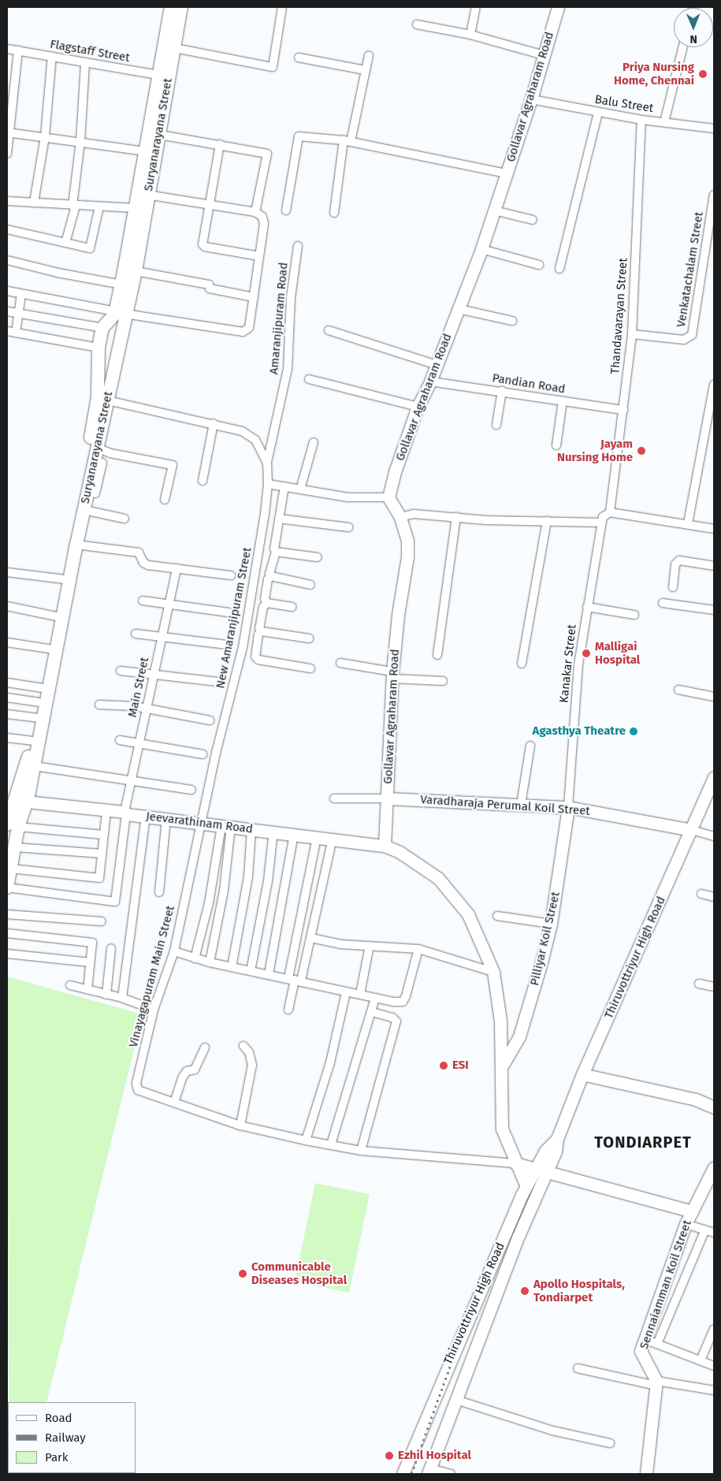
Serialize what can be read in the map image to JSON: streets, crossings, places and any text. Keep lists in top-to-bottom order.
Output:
{
  "streets": {
    "main road": [
      "Gollavar Agraharam Road",
      "Suryanarayana Street",
      "Varadharaja Perumal Koil Street",
      "Jeevarathinam Road",
      "Pilliyar Koil Street",
      "Thiruvottriyur High Road",
      "Sennaiamman Koil Street"
    ],
    "street": [
      "Flagstaff Street",
      "Balu Street",
      "Venkatachalam Street",
      "Thandavarayan Street",
      "Amaranjipuram Road",
      "Pandian Road",
      "New Amaranjipuram Street",
      "Kanakar Street",
      "Main Street",
      "Vinayagapuram Main Street"
    ]
  },
  "crossings": [
    ["Flagstaff Street", "Suryanarayana Street"],
    ["Gollavar Agraharam Road", "Balu Street"],
    ["Gollavar Agraharam Road", "Pandian Road"],
    ["Gollavar Agraharam Road", "Varadharaja Perumal Koil Street"],
    ["Gollavar Agraharam Road", "Jeevarathinam Road"],
    ["Balu Street", "Thandavarayan Street"],
    ["Suryanarayana Street", "Main Street"],
    ["Suryanarayana Street", "Jeevarathinam Road"],
    ["Venkatachalam Street", "Thandavarayan Street"],
    ["Thandavarayan Street", "Pandian Road"],
    ["Amaranjipuram Road", "New Amaranjipuram Street"],
    ["New Amaranjipuram Street", "Jeevarathinam Road"],
    ["New Amaranjipuram Street", "Vinayagapuram Main Street"],
    ["Kanakar Street", "Varadharaja Perumal Koil Street"],
    ["Kanakar Street", "Pilliyar Koil Street"],
    ["Main Street", "Jeevarathinam Road"],
    ["Varadharaja Perumal Koil Street", "Pilliyar Koil Street"],
    ["Varadharaja Perumal Koil Street", "Thiruvottriyur High Road"],
    ["Jeevarathinam Road", "Pilliyar Koil Street"],
    ["Jeevarathinam Road", "Thiruvottriyur High Road"],
    ["Jeevarathinam Road", "Vinayagapuram Main Street"]
  ],
  "districts": ["TONDIARPET"],
  "places": [
    "Priya Nursing Home, Chennai",
    "Jayam Nursing Home",
    "Malligai Hospital",
    "Agasthya Theatre",
    "ESI",
    "Communicable Diseases Hospital",
    "Apollo Hospitals, Tondiarpet",
    "Ezhil Hospital"
  ],
  "legend": ["Road", "Railway", "Park"],
  "north": "bottom"
}
